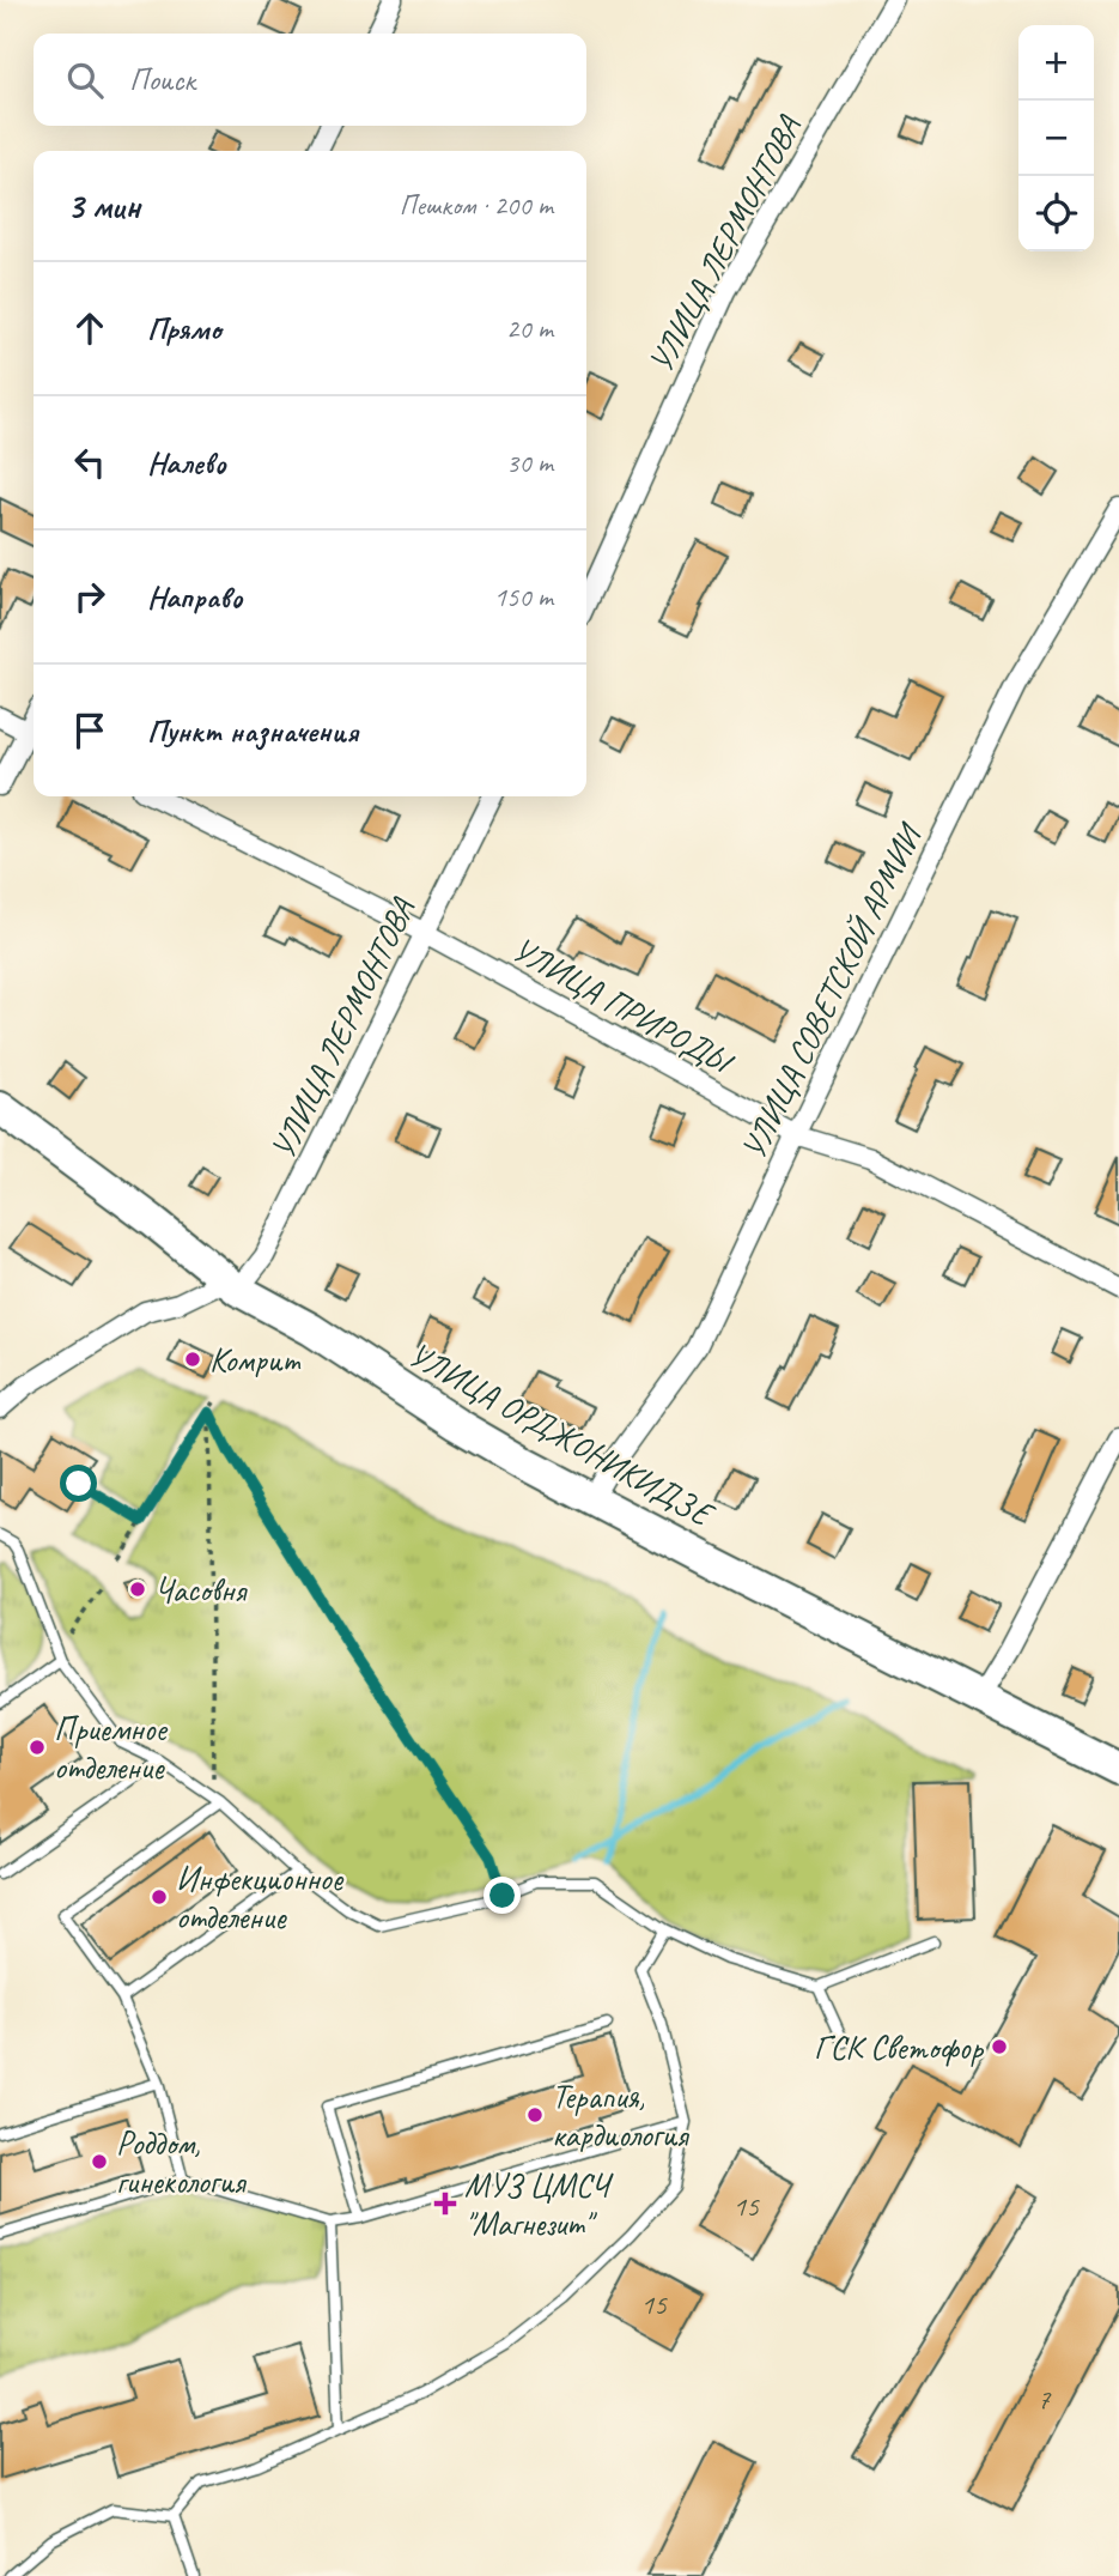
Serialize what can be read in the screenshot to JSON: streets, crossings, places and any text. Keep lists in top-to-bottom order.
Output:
{
  "streets": {
    "main road": ["УЛИЦА ОРДЖОНИКИДЗЕ"],
    "street": ["УЛИЦА ЛЕРМОНТОВА", "УЛИЦА СОВЕТСКОЙ АРМИИ", "УЛИЦА ПРИРОДЫ"]
  },
  "crossings": [
    ["УЛИЦА ЛЕРМОНТОВА", "УЛИЦА ПРИРОДЫ"],
    ["УЛИЦА ЛЕРМОНТОВА", "УЛИЦА ОРДЖОНИКИДЗЕ"],
    ["УЛИЦА СОВЕТСКОЙ АРМИИ", "УЛИЦА ПРИРОДЫ"],
    ["УЛИЦА СОВЕТСКОЙ АРМИИ", "УЛИЦА ОРДЖОНИКИДЗЕ"]
  ],
  "places": {
    "other": [
      "Комрит",
      "Часовня",
      "Приемное отделение",
      "Инфекционное отделение",
      "ГСК Светофор",
      "Терапия, кардиология",
      "Роддом, гинекология"
    ],
    "health": ["МУЗ ЦМСЧ \"Магнезит\""]
  },
  "house_numbers": ["15", "15", "7"],
  "page": {
    "map_buttons": ["+", "−"],
    "search": "Поиск",
    "heading": ["3 мин", "Пешком · 200 m"],
    "list": [
      ["Прямо", "20 m"],
      ["Налево", "30 m"],
      ["Направо", "150 m"],
      "Пункт назначения"
    ]
  }
}
